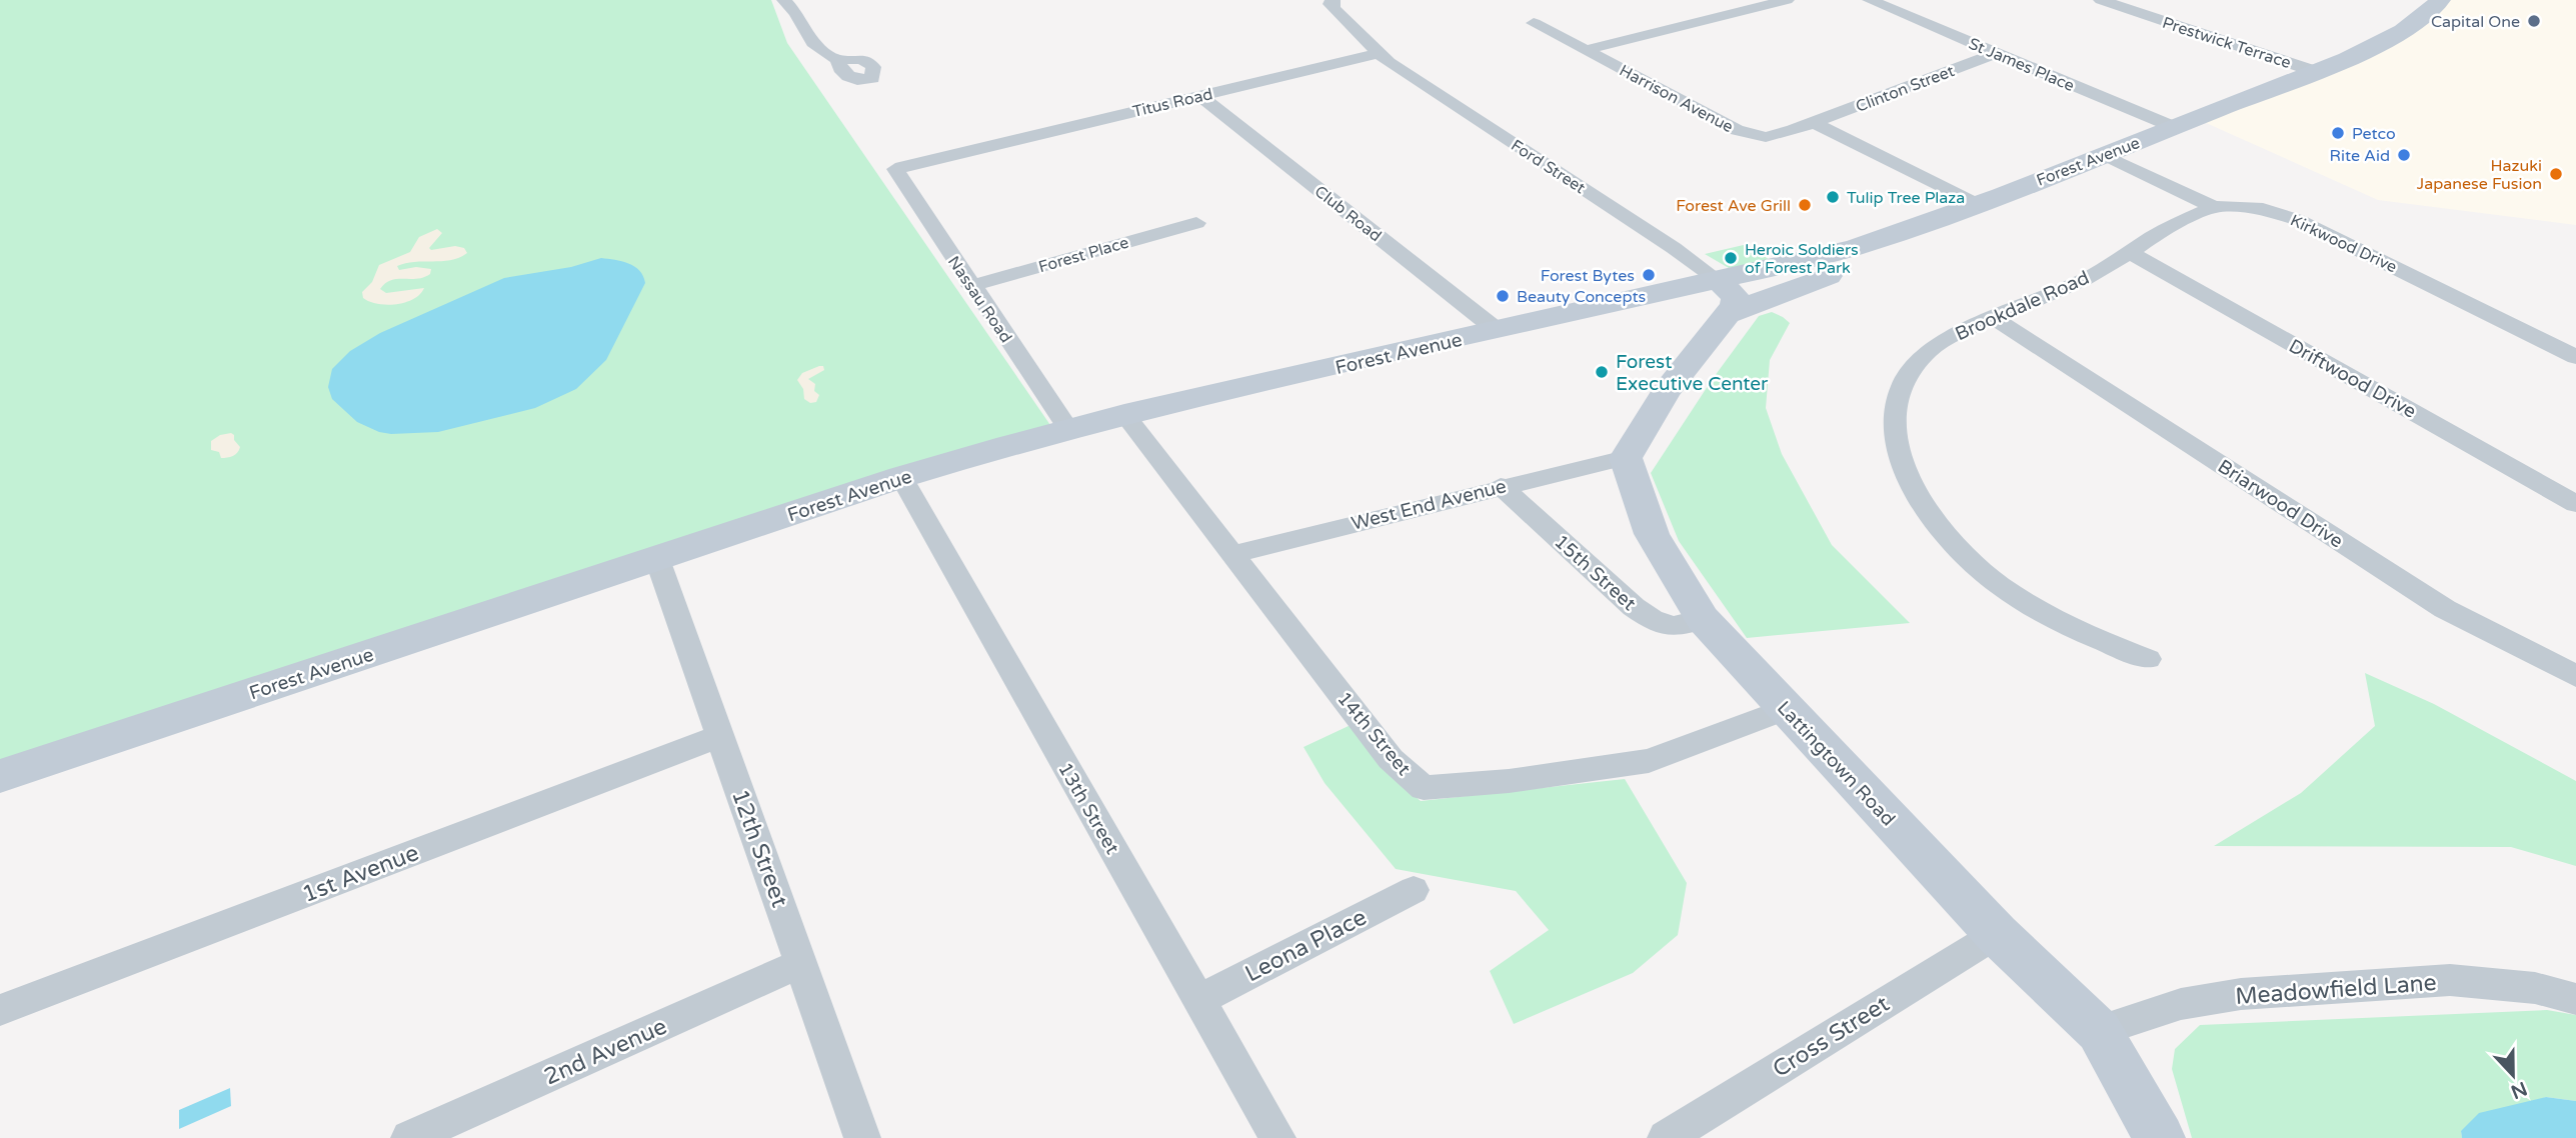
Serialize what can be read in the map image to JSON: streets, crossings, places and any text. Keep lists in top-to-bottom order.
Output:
{
  "streets": {
    "main road": ["Forest Avenue", "Lattingtown Road"],
    "street": [
      "Prestwick Terrace",
      "St James Place",
      "Clinton Street",
      "Harrison Avenue",
      "Titus Road",
      "Ford Street",
      "Club Road",
      "Kirkwood Drive",
      "Forest Place",
      "Nassau Road",
      "Brookdale Road",
      "Driftwood Drive",
      "Briarwood Drive",
      "West End Avenue",
      "15th Street",
      "14th Street",
      "13th Street",
      "12th Street",
      "1st Avenue",
      "Leona Place",
      "Meadowfield Lane",
      "Cross Street",
      "2nd Avenue"
    ]
  },
  "crossings": [
    ["Prestwick Terrace", "Forest Avenue"],
    ["St James Place", "Clinton Street"],
    ["St James Place", "Forest Avenue"],
    ["Clinton Street", "Harrison Avenue"],
    ["Titus Road", "Ford Street"],
    ["Titus Road", "Club Road"],
    ["Titus Road", "Nassau Road"],
    ["Forest Avenue", "Ford Street"],
    ["Forest Avenue", "Club Road"],
    ["Forest Avenue", "Kirkwood Drive"],
    ["Forest Avenue", "Nassau Road"],
    ["Forest Avenue", "14th Street"],
    ["Forest Avenue", "13th Street"],
    ["Forest Avenue", "12th Street"],
    ["Kirkwood Drive", "Brookdale Road"],
    ["Forest Place", "Nassau Road"],
    ["Brookdale Road", "Driftwood Drive"],
    ["Brookdale Road", "Briarwood Drive"],
    ["West End Avenue", "15th Street"],
    ["West End Avenue", "14th Street"],
    ["West End Avenue", "Lattingtown Road"],
    ["15th Street", "Lattingtown Road"],
    ["14th Street", "Lattingtown Road"],
    ["Lattingtown Road", "Meadowfield Lane"],
    ["Lattingtown Road", "Cross Street"],
    ["13th Street", "Leona Place"],
    ["12th Street", "1st Avenue"],
    ["12th Street", "2nd Avenue"]
  ],
  "places": [
    "Capital One",
    "Petco",
    "Rite Aid",
    "Hazuki Japanese Fusion",
    "Tulip Tree Plaza",
    "Forest Ave Grill",
    "Heroic Soldiers of Forest Park",
    "Forest Bytes",
    "Beauty Concepts",
    "Forest Executive Center"
  ],
  "north": "bottom"
}
